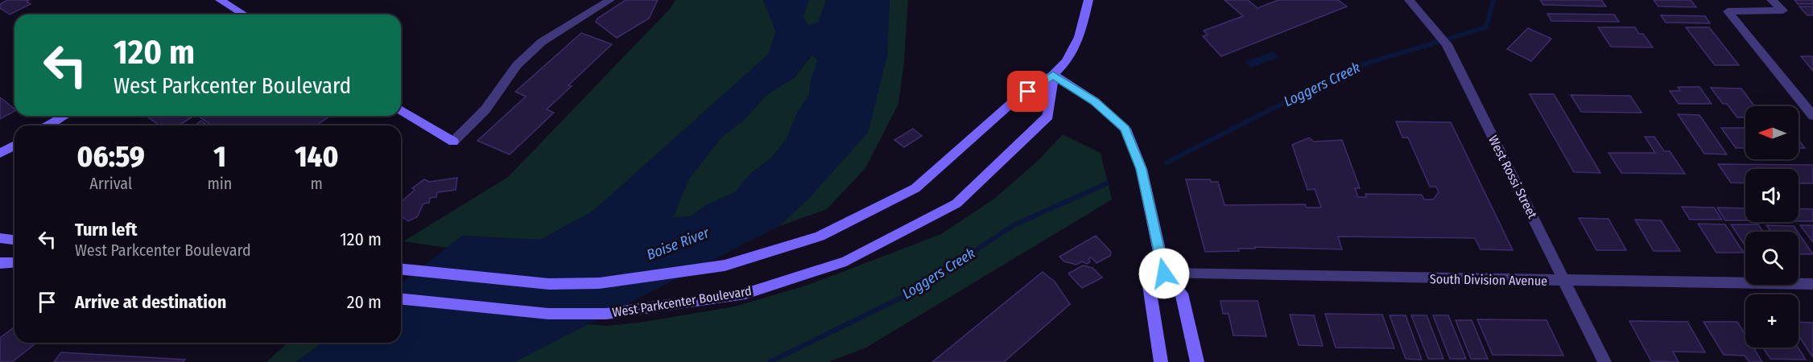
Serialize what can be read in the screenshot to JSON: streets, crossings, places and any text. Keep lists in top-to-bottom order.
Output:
{
  "streets": {
    "main road": ["West Parkcenter Boulevard"],
    "street": ["West Rossi Street", "South Division Avenue"]
  },
  "crossings": [
    ["West Rossi Street", "South Division Avenue"]
  ],
  "water": ["Loggers Creek", "Boise River"],
  "north": "left",
  "page": {
    "turn": ["120 m", "West Parkcenter Boulevard"],
    "map_buttons": "+",
    "eta": [
      "06:59",
      "Arrival",
      "1",
      "min",
      "140",
      "m"
    ],
    "list": [
      {
        "name": "Turn left",
        "note": "West Parkcenter Boulevard",
        "value": "120 m"
      },
      {
        "name": "Arrive at destination",
        "value": "20 m"
      }
    ]
  }
}
